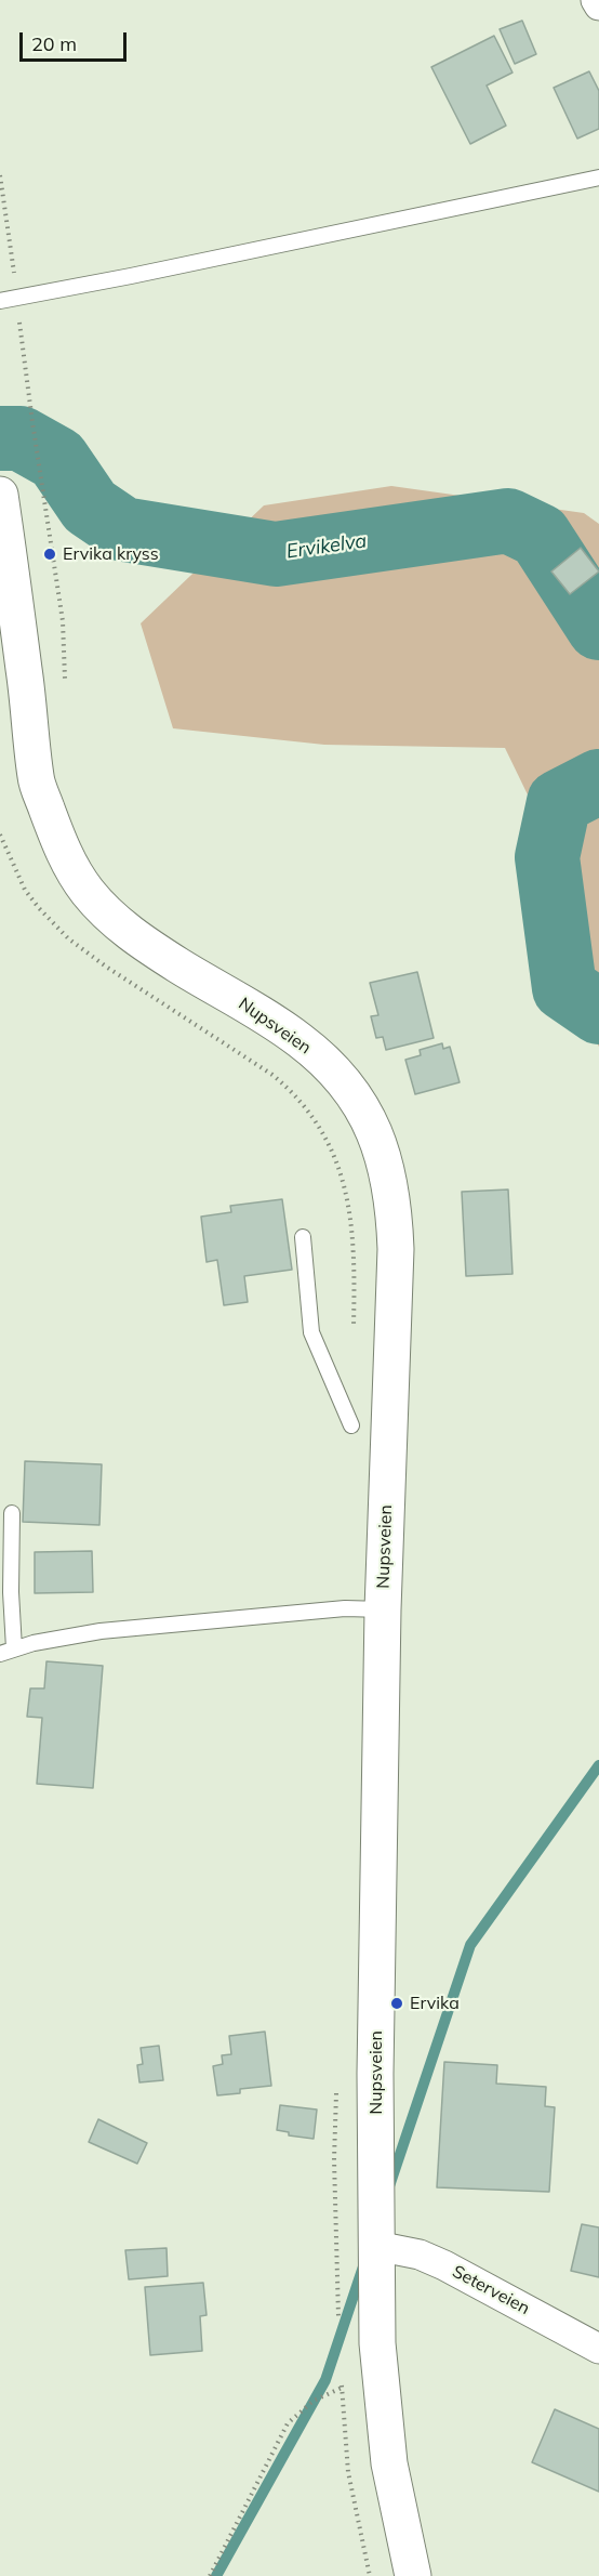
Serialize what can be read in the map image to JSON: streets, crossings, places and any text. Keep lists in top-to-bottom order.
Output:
{
  "streets": {
    "main road": ["Nupsveien"],
    "street": ["Seterveien"]
  },
  "crossings": [
    ["Nupsveien", "Seterveien"]
  ],
  "water": ["Ervikelva"],
  "places": ["Ervika kryss", "Ervika"],
  "scale_bar": "20 m"
}
